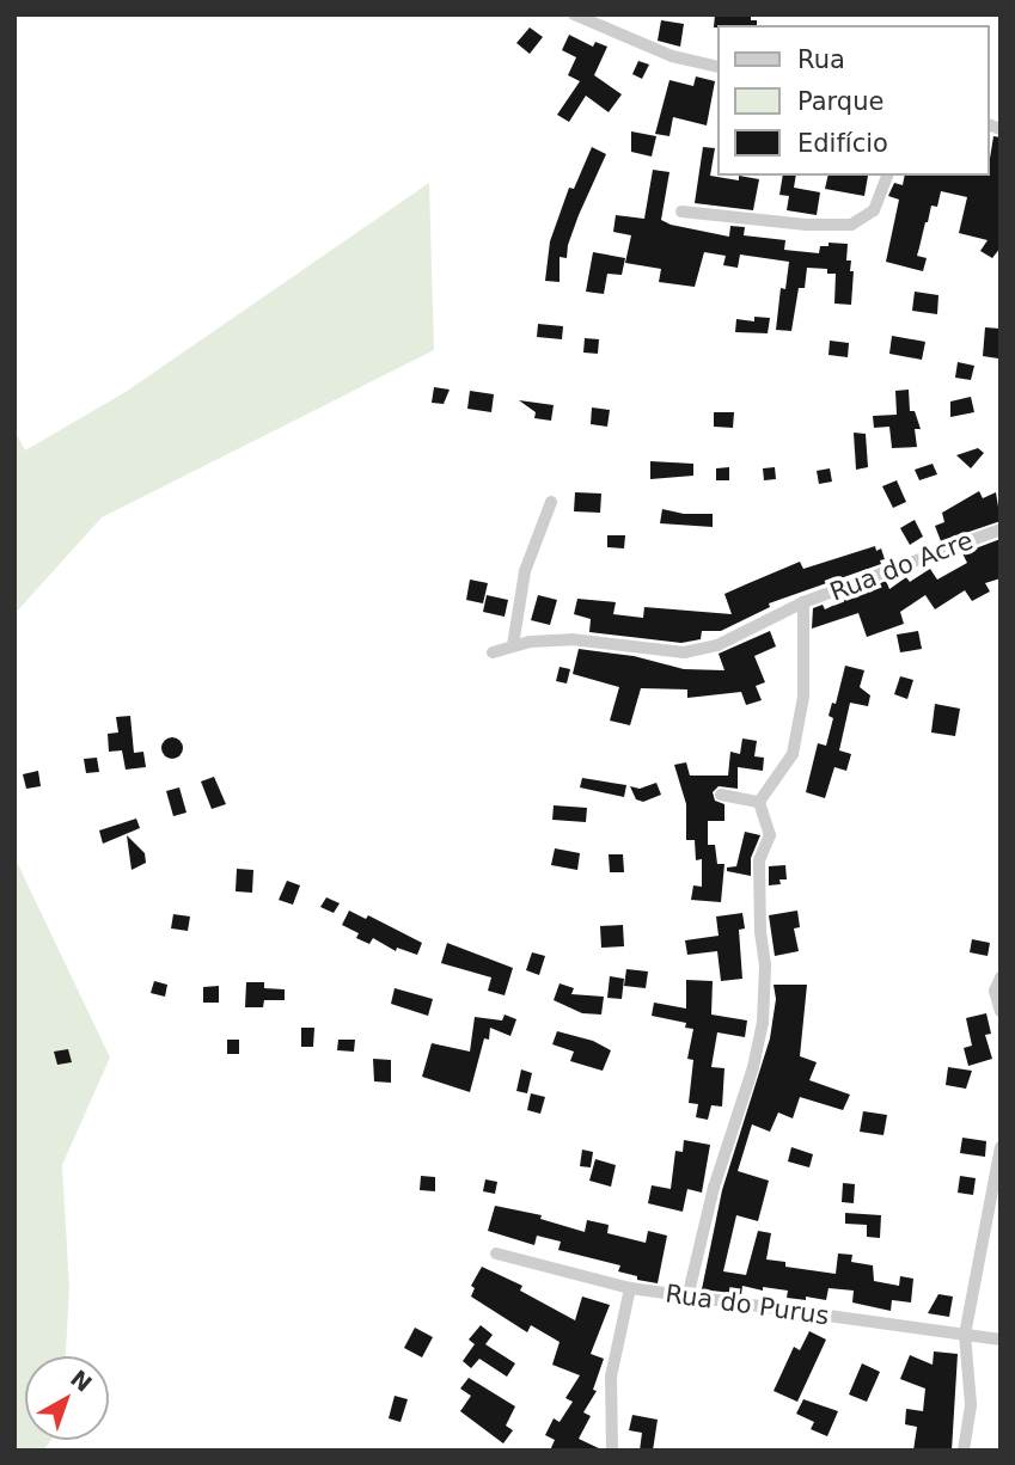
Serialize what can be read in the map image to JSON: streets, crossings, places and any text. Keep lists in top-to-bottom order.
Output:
{
  "streets": {
    "street": ["Rua do Acre", "Rua do Purus"]
  },
  "legend": ["Rua", "Parque", "Edifício"],
  "north": "top right"
}
